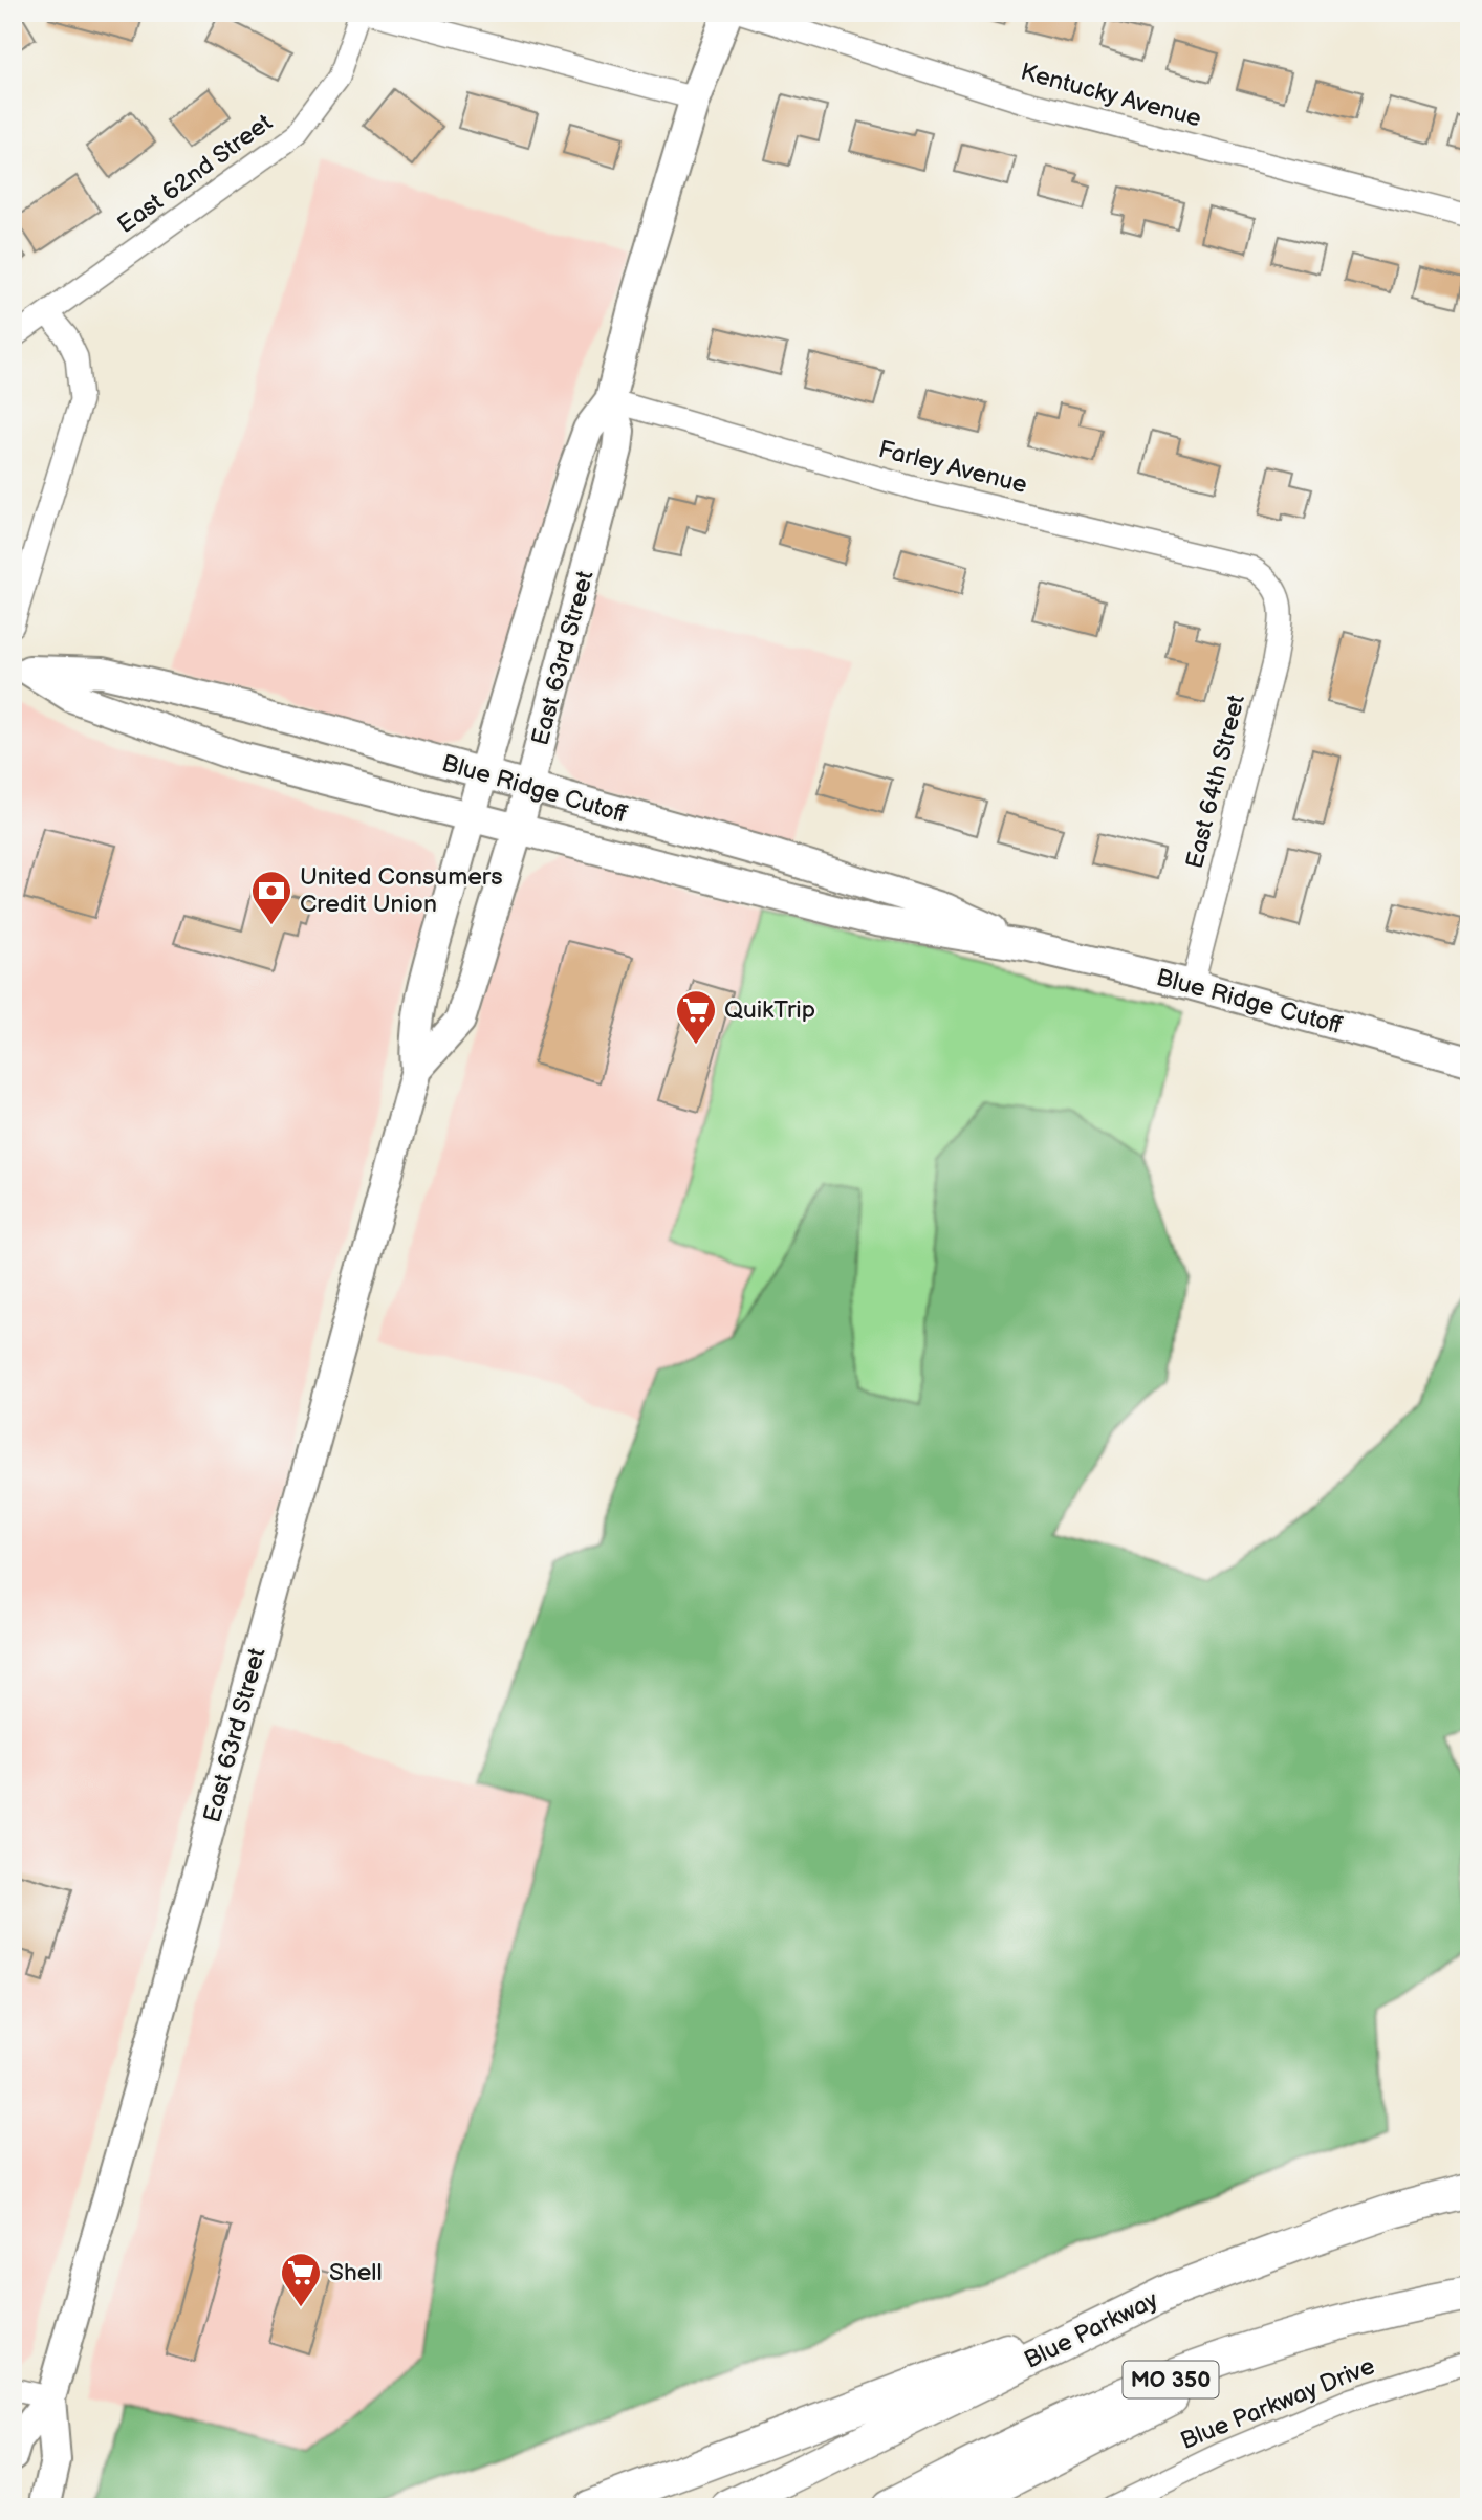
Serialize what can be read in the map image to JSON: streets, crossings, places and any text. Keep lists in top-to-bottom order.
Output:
{
  "streets": {
    "highway": ["Blue Parkway", "MO 350"],
    "main road": ["East 63rd Street", "Blue Ridge Cutoff"],
    "street": [
      "Kentucky Avenue",
      "East 62nd Street",
      "Farley Avenue",
      "East 64th Street",
      "Blue Parkway Drive"
    ]
  },
  "crossings": [
    ["Farley Avenue", "East 63rd Street"],
    ["Farley Avenue", "East 64th Street"],
    ["East 63rd Street", "Blue Ridge Cutoff"],
    ["East 64th Street", "Blue Ridge Cutoff"]
  ],
  "places": {
    "bank": ["United Consumers Credit Union"],
    "supermarket": ["QuikTrip", "Shell"]
  }
}
